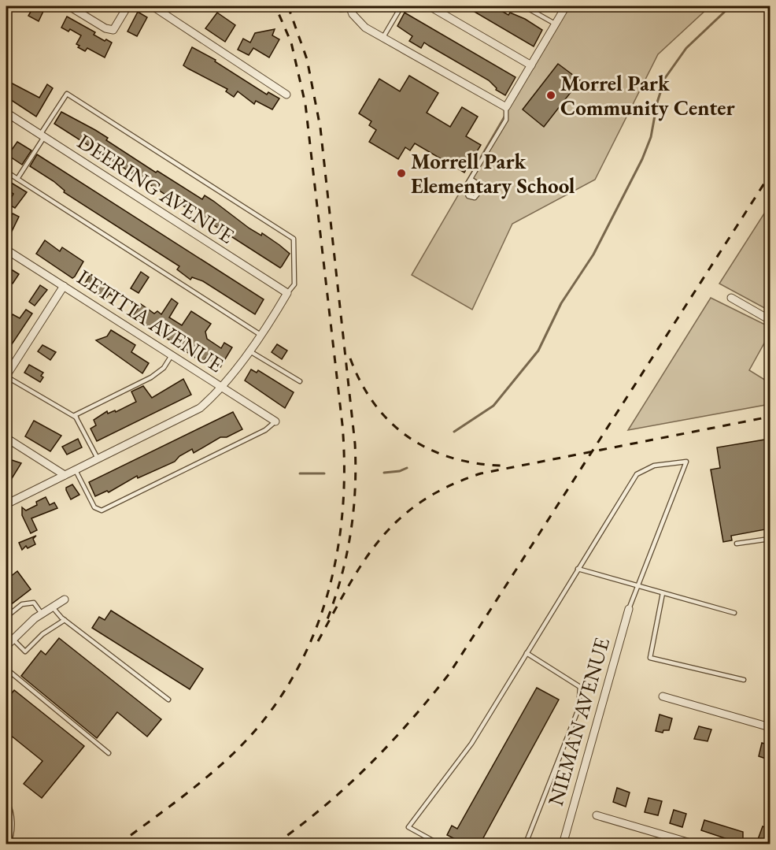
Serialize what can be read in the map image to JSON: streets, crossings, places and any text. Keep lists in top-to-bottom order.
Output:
{
  "streets": {
    "street": ["DEERING AVENUE", "LETITIA AVENUE", "NIEMAN AVENUE"]
  },
  "places": ["Morrel Park Community Center", "Morrell Park Elementary School"]
}
